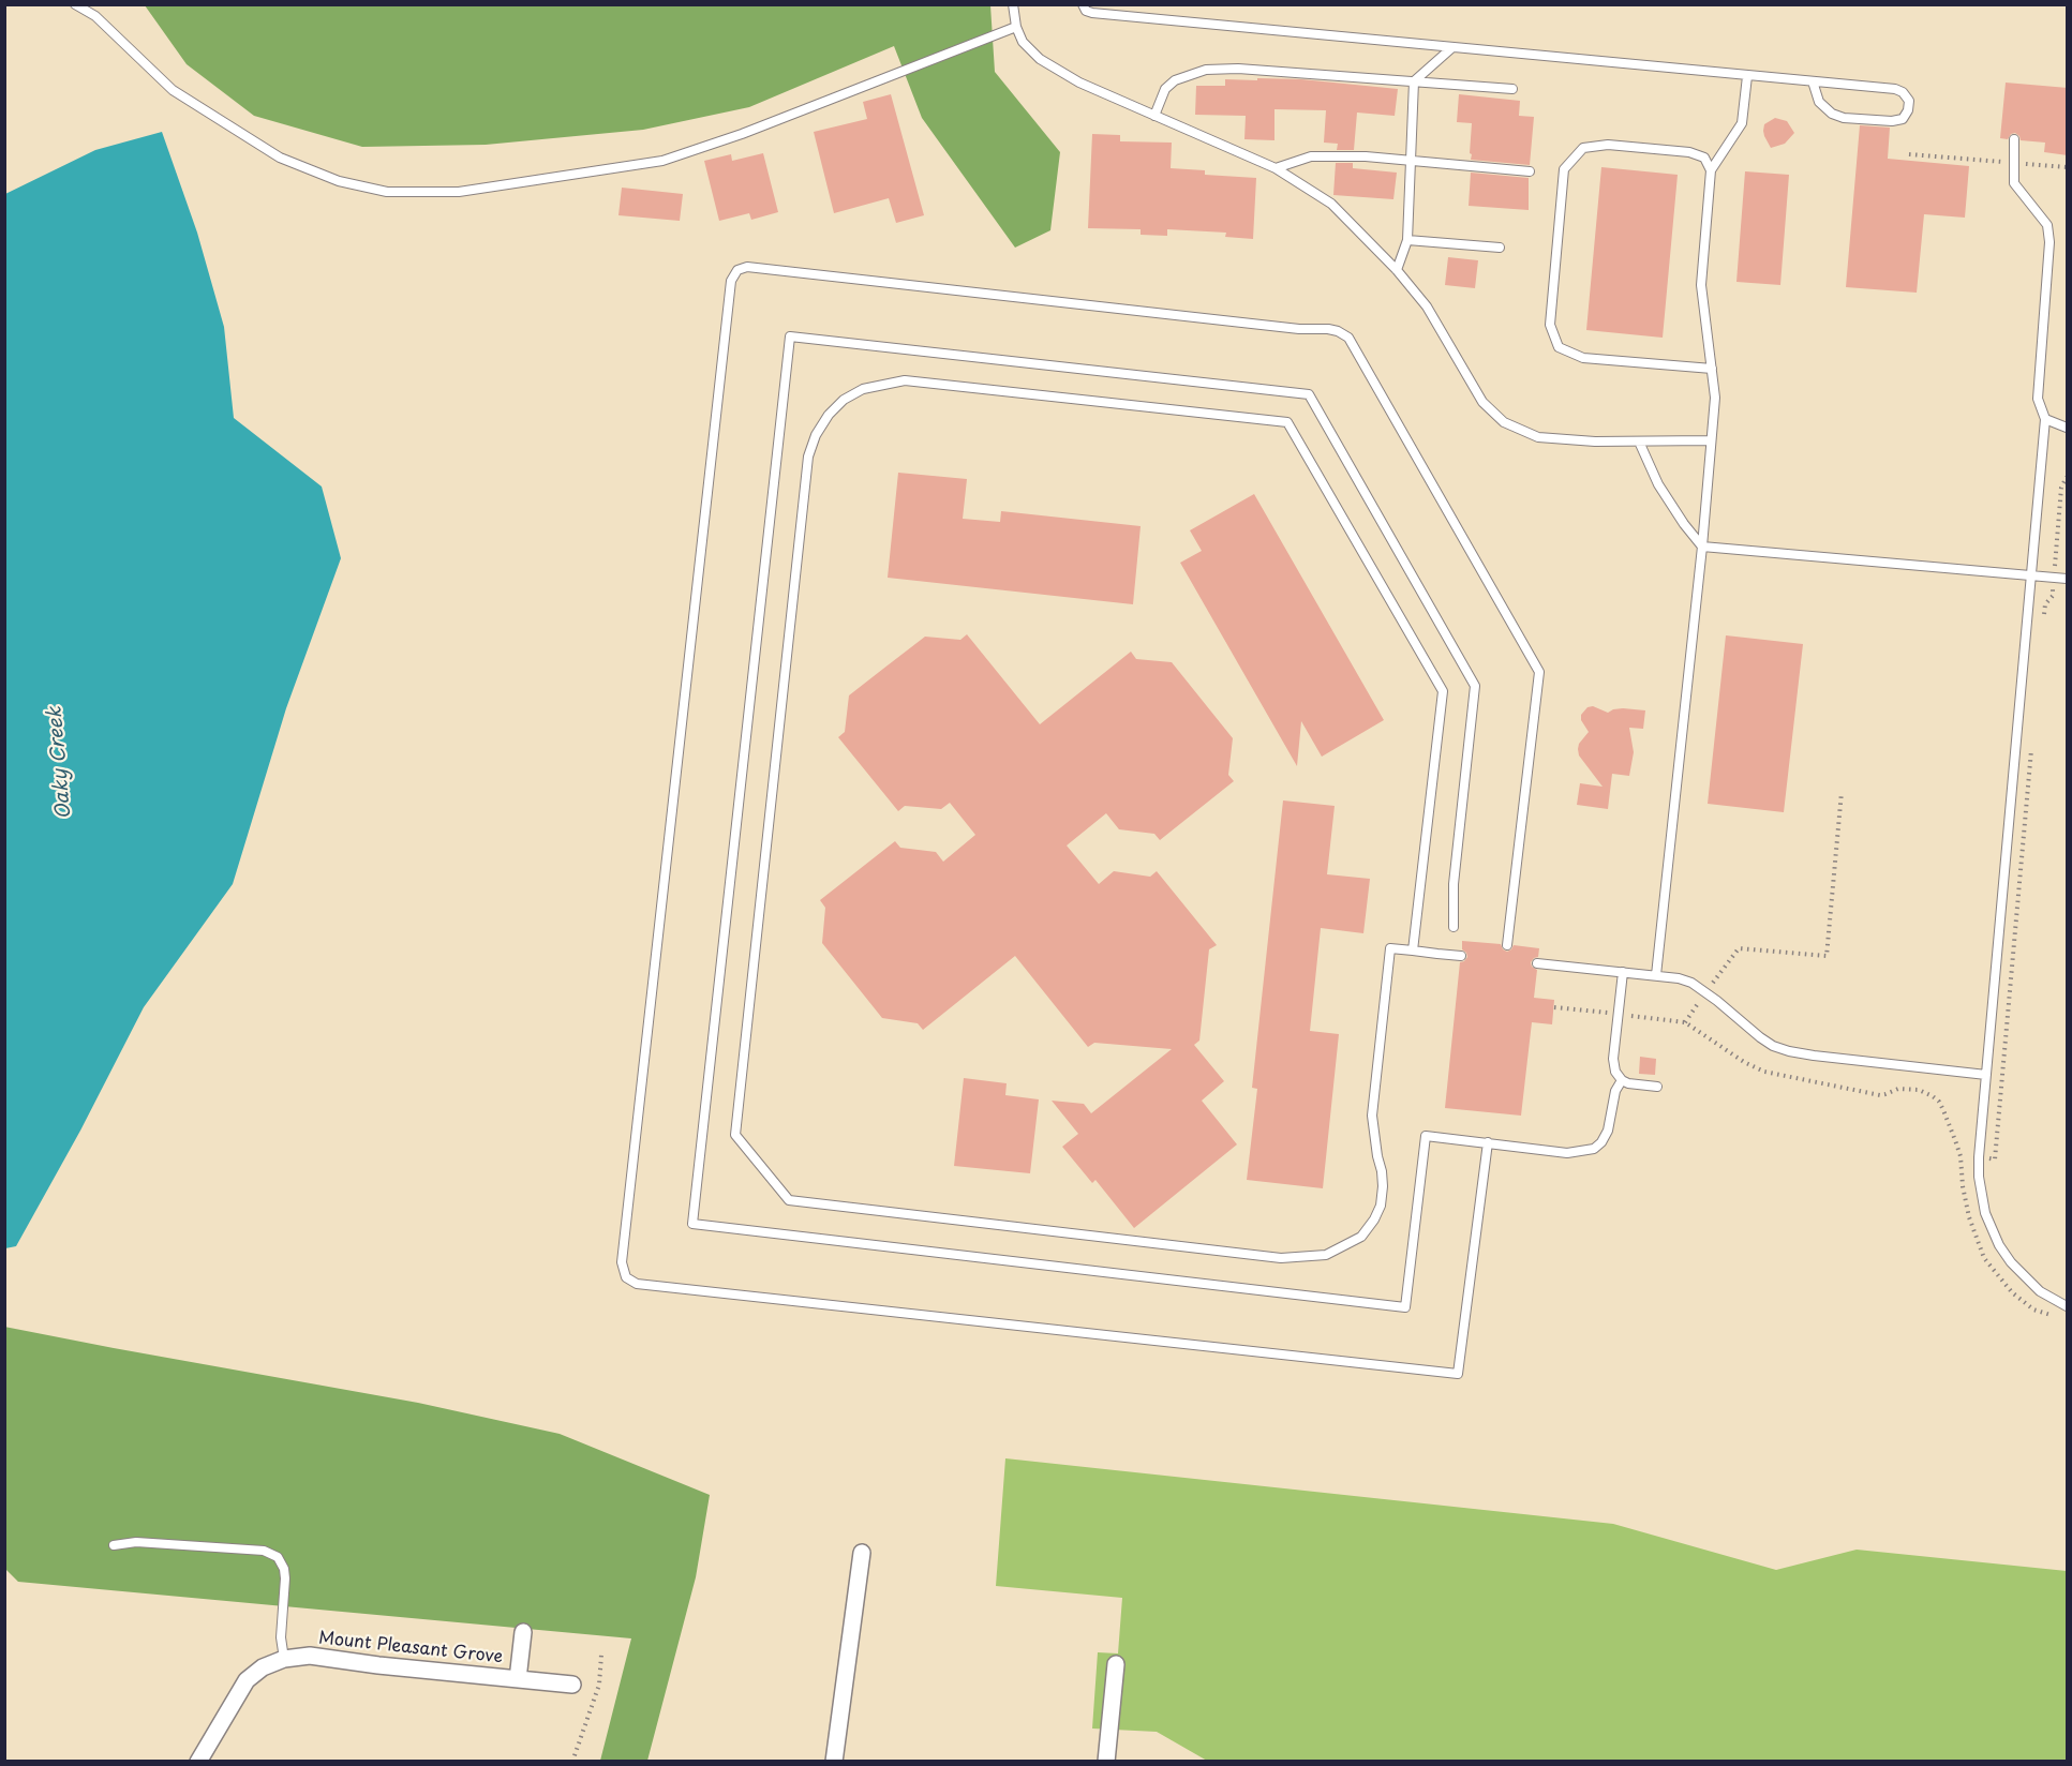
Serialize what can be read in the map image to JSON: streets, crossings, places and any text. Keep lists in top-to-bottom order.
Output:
{
  "streets": {
    "street": ["Mount Pleasant Grove"]
  },
  "water": ["Oaky Creek"]
}
